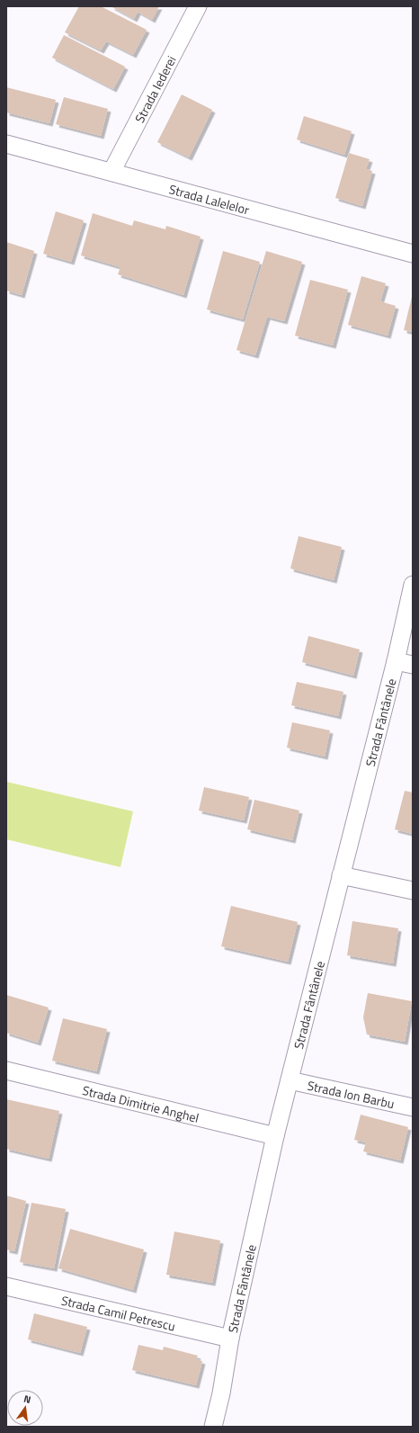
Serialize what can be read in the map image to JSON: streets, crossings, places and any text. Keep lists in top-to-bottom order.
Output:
{
  "streets": {
    "street": [
      "Strada Iederei",
      "Strada Lalelelor",
      "Strada Fântânele",
      "Strada Ion Barbu",
      "Strada Dimitrie Anghel",
      "Strada Camil Petrescu"
    ]
  },
  "crossings": [
    ["Strada Iederei", "Strada Lalelelor"],
    ["Strada Fântânele", "Strada Ion Barbu"],
    ["Strada Fântânele", "Strada Dimitrie Anghel"],
    ["Strada Fântânele", "Strada Camil Petrescu"]
  ],
  "north": "top"
}
